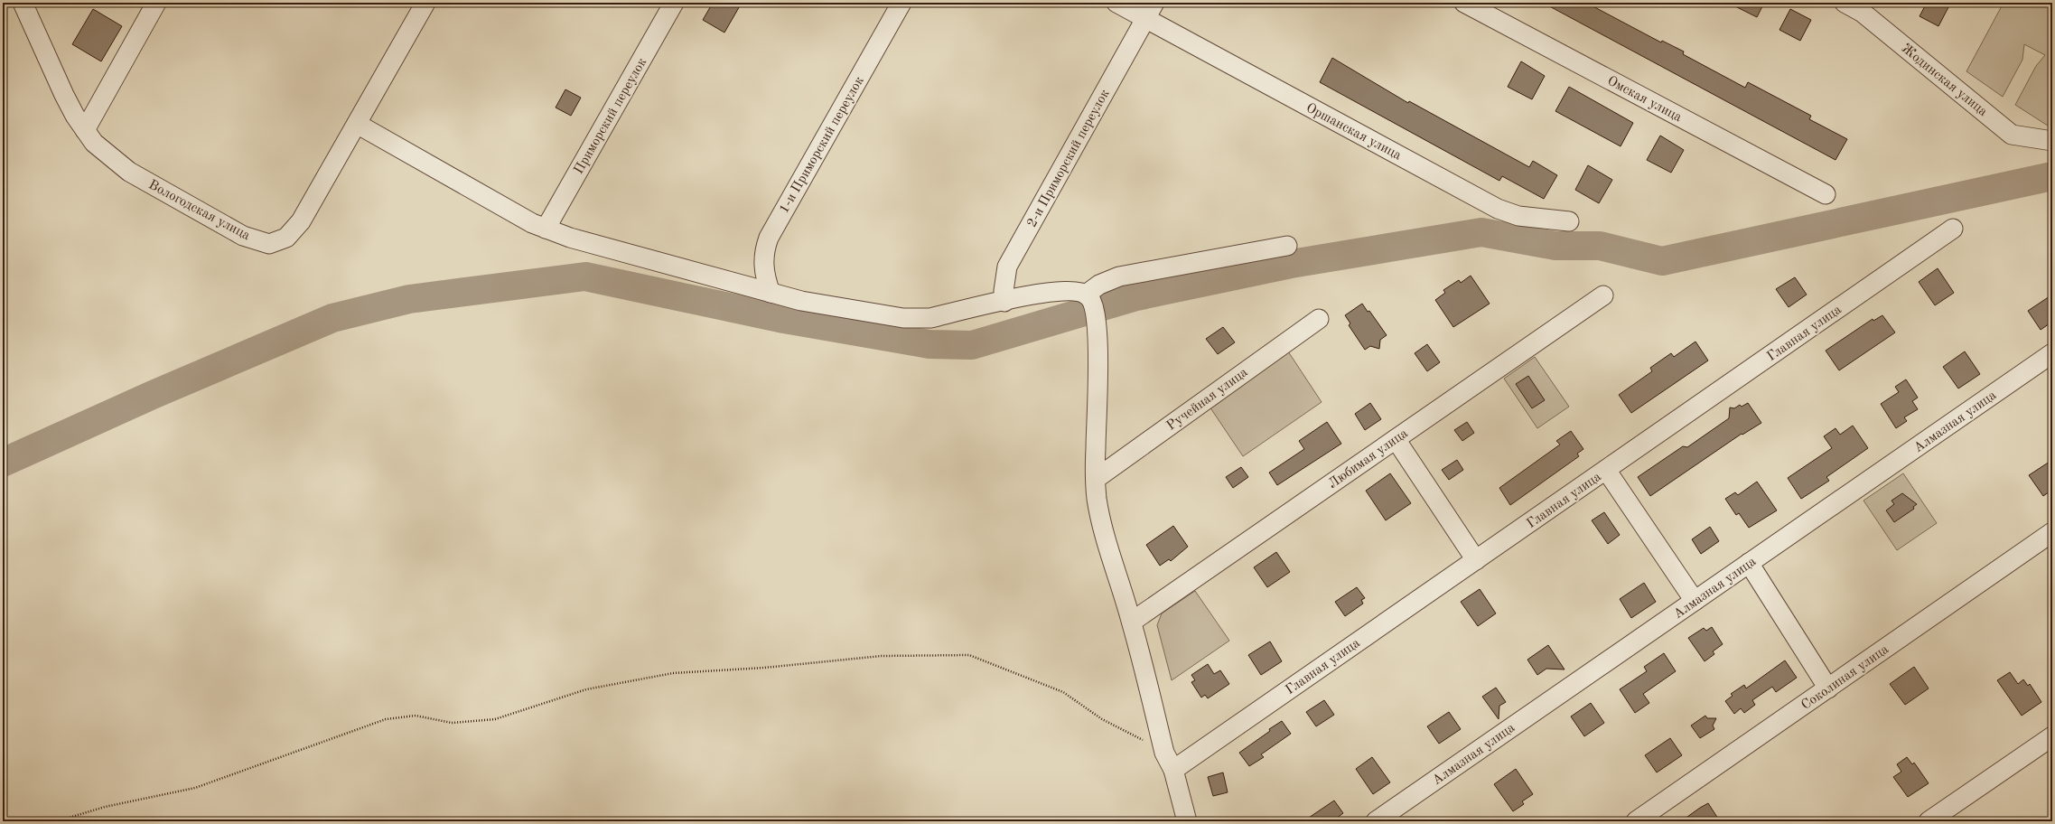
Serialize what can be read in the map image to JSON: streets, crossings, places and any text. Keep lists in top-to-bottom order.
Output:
{
  "streets": {
    "street": [
      "Жодинская улица",
      "Омская улица",
      "Приморский переулок",
      "Оршанская улица",
      "1-и Приморский переулок",
      "2-и Приморский переулок",
      "Вологодская улица",
      "Главная улица",
      "Ручейная улица",
      "Алмазная улица",
      "Любимая улица",
      "Соколиная улица"
    ]
  },
  "crossings": [
    ["Оршанская улица", "2-и Приморский переулок"]
  ]
}
